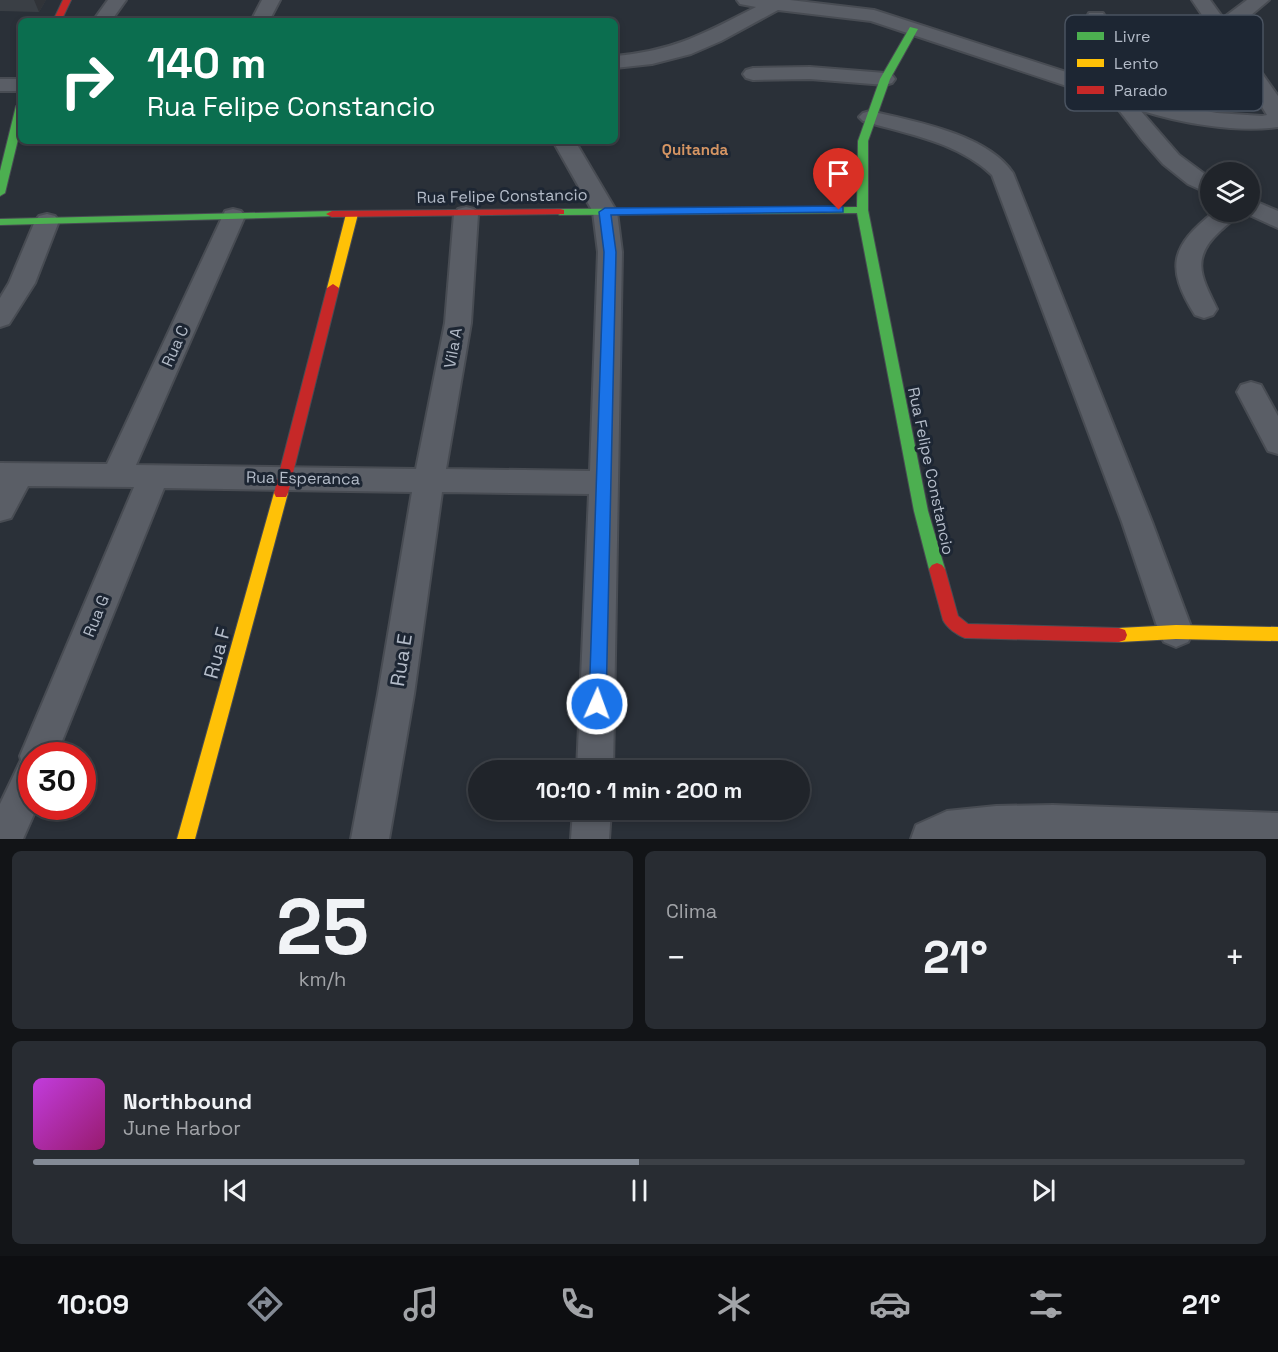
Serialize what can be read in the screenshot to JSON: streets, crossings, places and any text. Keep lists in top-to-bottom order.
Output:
{
  "streets": {
    "street": [
      "Rua Felipe Constancio",
      "Rua C",
      "Vila A",
      "Rua Esperanca",
      "Rua G",
      "Rua F",
      "Rua E"
    ]
  },
  "crossings": [
    ["Rua Felipe Constancio", "Rua C"],
    ["Rua Felipe Constancio", "Vila A"],
    ["Rua Felipe Constancio", "Rua F"],
    ["Rua C", "Rua Esperanca"],
    ["Vila A", "Rua Esperanca"],
    ["Vila A", "Rua E"],
    ["Rua Esperanca", "Rua G"],
    ["Rua Esperanca", "Rua F"],
    ["Rua Esperanca", "Rua E"]
  ],
  "districts": ["Quitanda"],
  "legend": ["Livre", "Lento", "Parado"],
  "page": {
    "turn": ["140 m", "Rua Felipe Constancio"],
    "limit": "30",
    "trip": "10:10 · 1 min · 200 m",
    "tile": [
      ["25", "km/h"],
      "Clima"
    ],
    "heat": ["−", "21°", "+"],
    "song": ["Northbound", "June Harbor"],
    "tabs": ["10:09", "21°"]
  }
}
